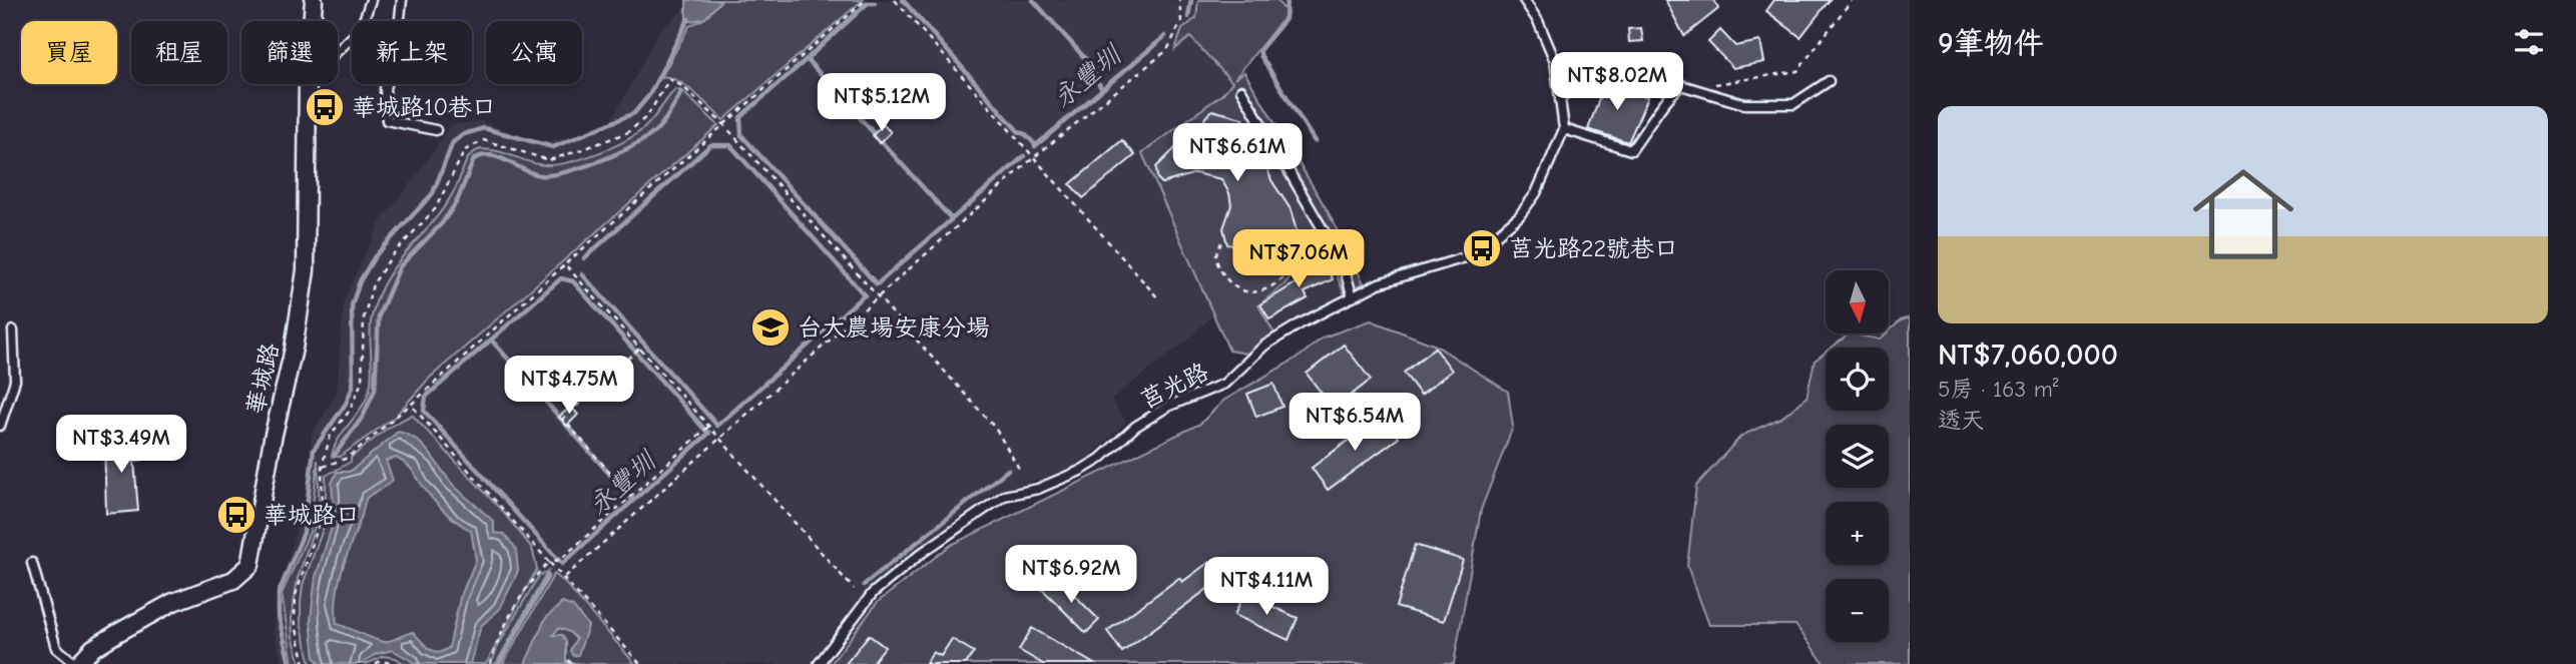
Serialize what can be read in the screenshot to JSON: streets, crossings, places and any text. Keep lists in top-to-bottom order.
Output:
{
  "streets": {
    "street": ["華城路"],
    "lane": ["莒光路"]
  },
  "water": ["永豐圳"],
  "places": {
    "bus stop": ["華城路10巷口", "莒光路22號巷口", "華城路口"],
    "school or university": ["台大農場安康分場"]
  },
  "north": "bottom",
  "page": {
    "heading": "9筆物件",
    "chip": [
      "買屋",
      "租屋",
      "篩選",
      "新上架",
      "公寓"
    ],
    "price": [
      "NT$8.02M",
      "NT$5.12M",
      "NT$6.61M",
      "NT$7.06M",
      "NT$4.75M",
      "NT$6.54M",
      "NT$3.49M",
      "NT$6.92M",
      "NT$4.11M"
    ],
    "list": [
      {
        "name": "NT$7,060,000",
        "note": "5房 · 163 m² · 透天"
      }
    ],
    "map_buttons": ["+", "−"]
  }
}
